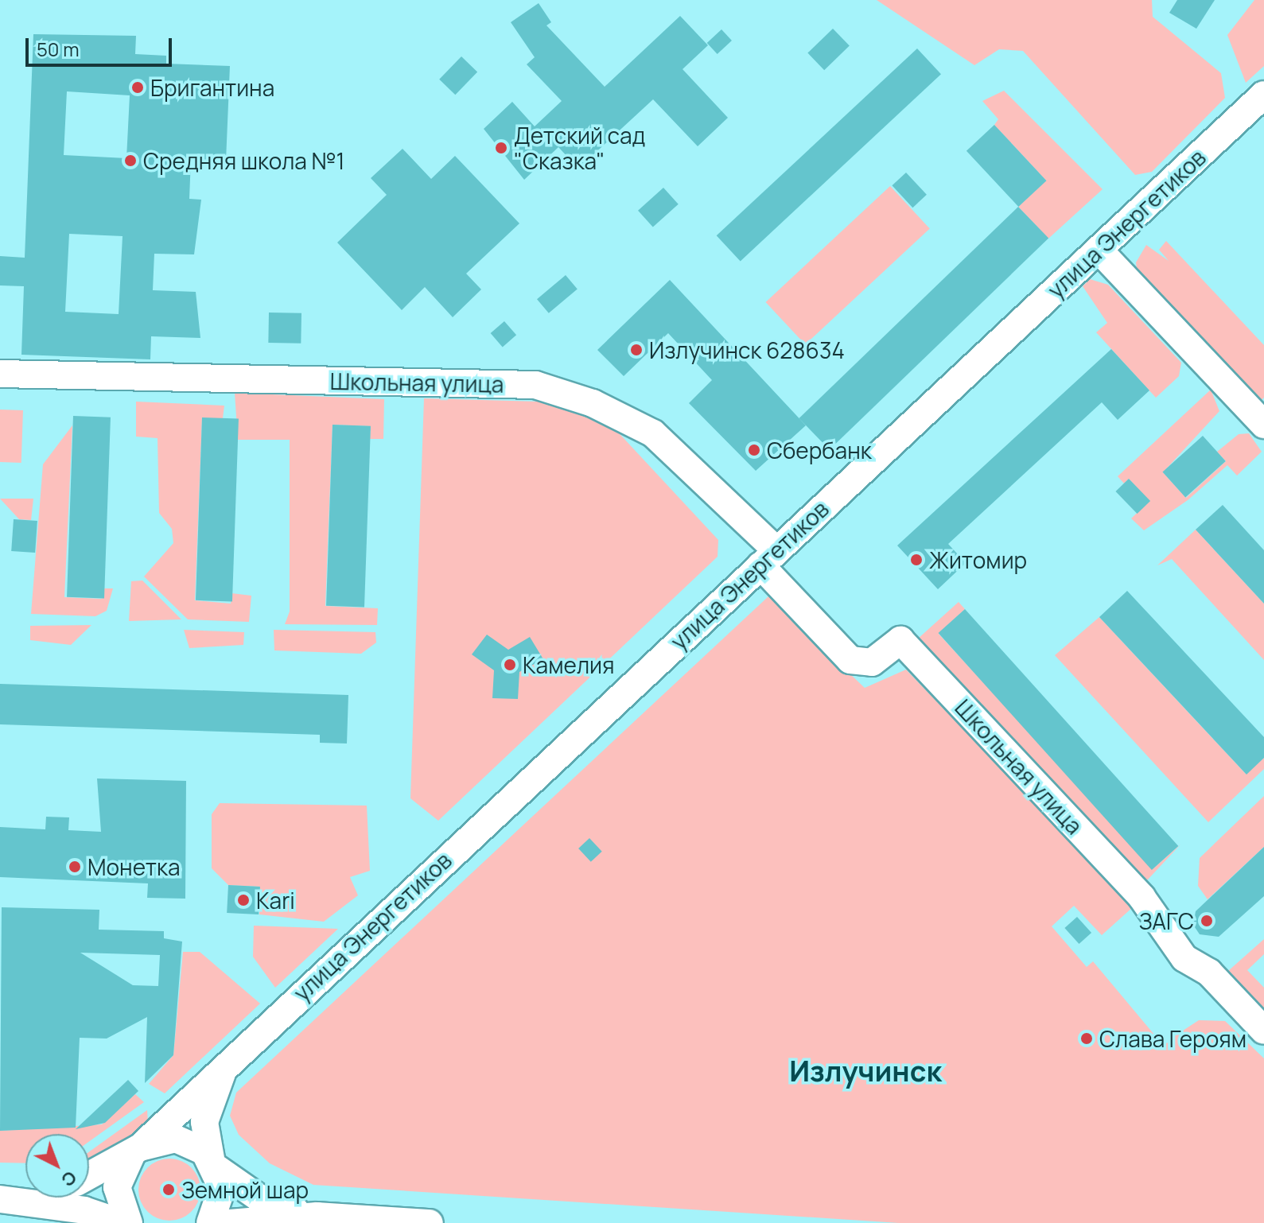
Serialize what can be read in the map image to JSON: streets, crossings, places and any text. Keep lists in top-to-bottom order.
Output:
{
  "streets": {
    "street": ["улица Энергетиков", "Школьная улица"]
  },
  "crossings": [
    ["улица Энергетиков", "Школьная улица"]
  ],
  "districts": ["Излучинск"],
  "places": [
    "Бригантина",
    "Детский сад \"Сказка\"",
    "Средняя школа №1",
    "Излучинск 628634",
    "Сбербанк",
    "Житомир",
    "Камелия",
    "Монетка",
    "Kari",
    "ЗАГС",
    "Слава Героям",
    "Земной шар"
  ],
  "scale_bar": "50 m",
  "north": "bottom right"
}
